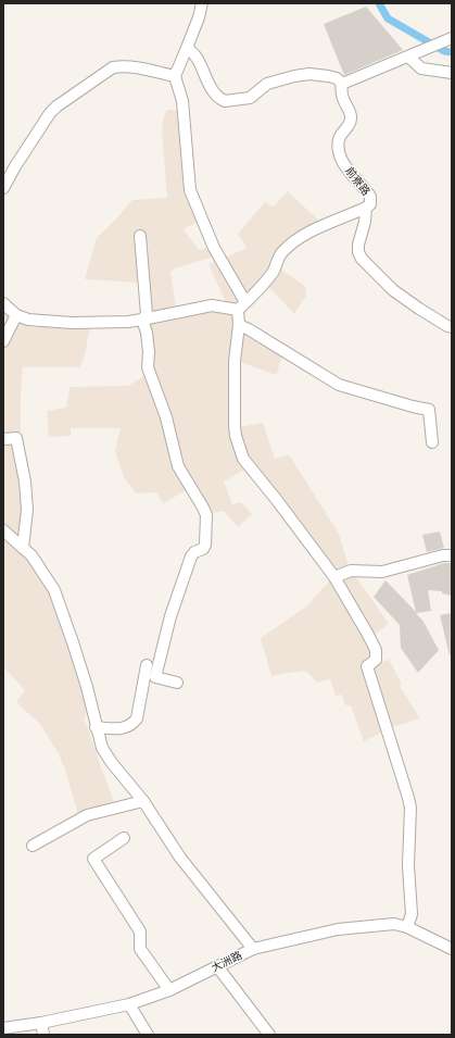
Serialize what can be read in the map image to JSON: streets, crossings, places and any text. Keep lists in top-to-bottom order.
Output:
{
  "streets": {
    "street": ["前寮路", "大洲路"]
  }
}
